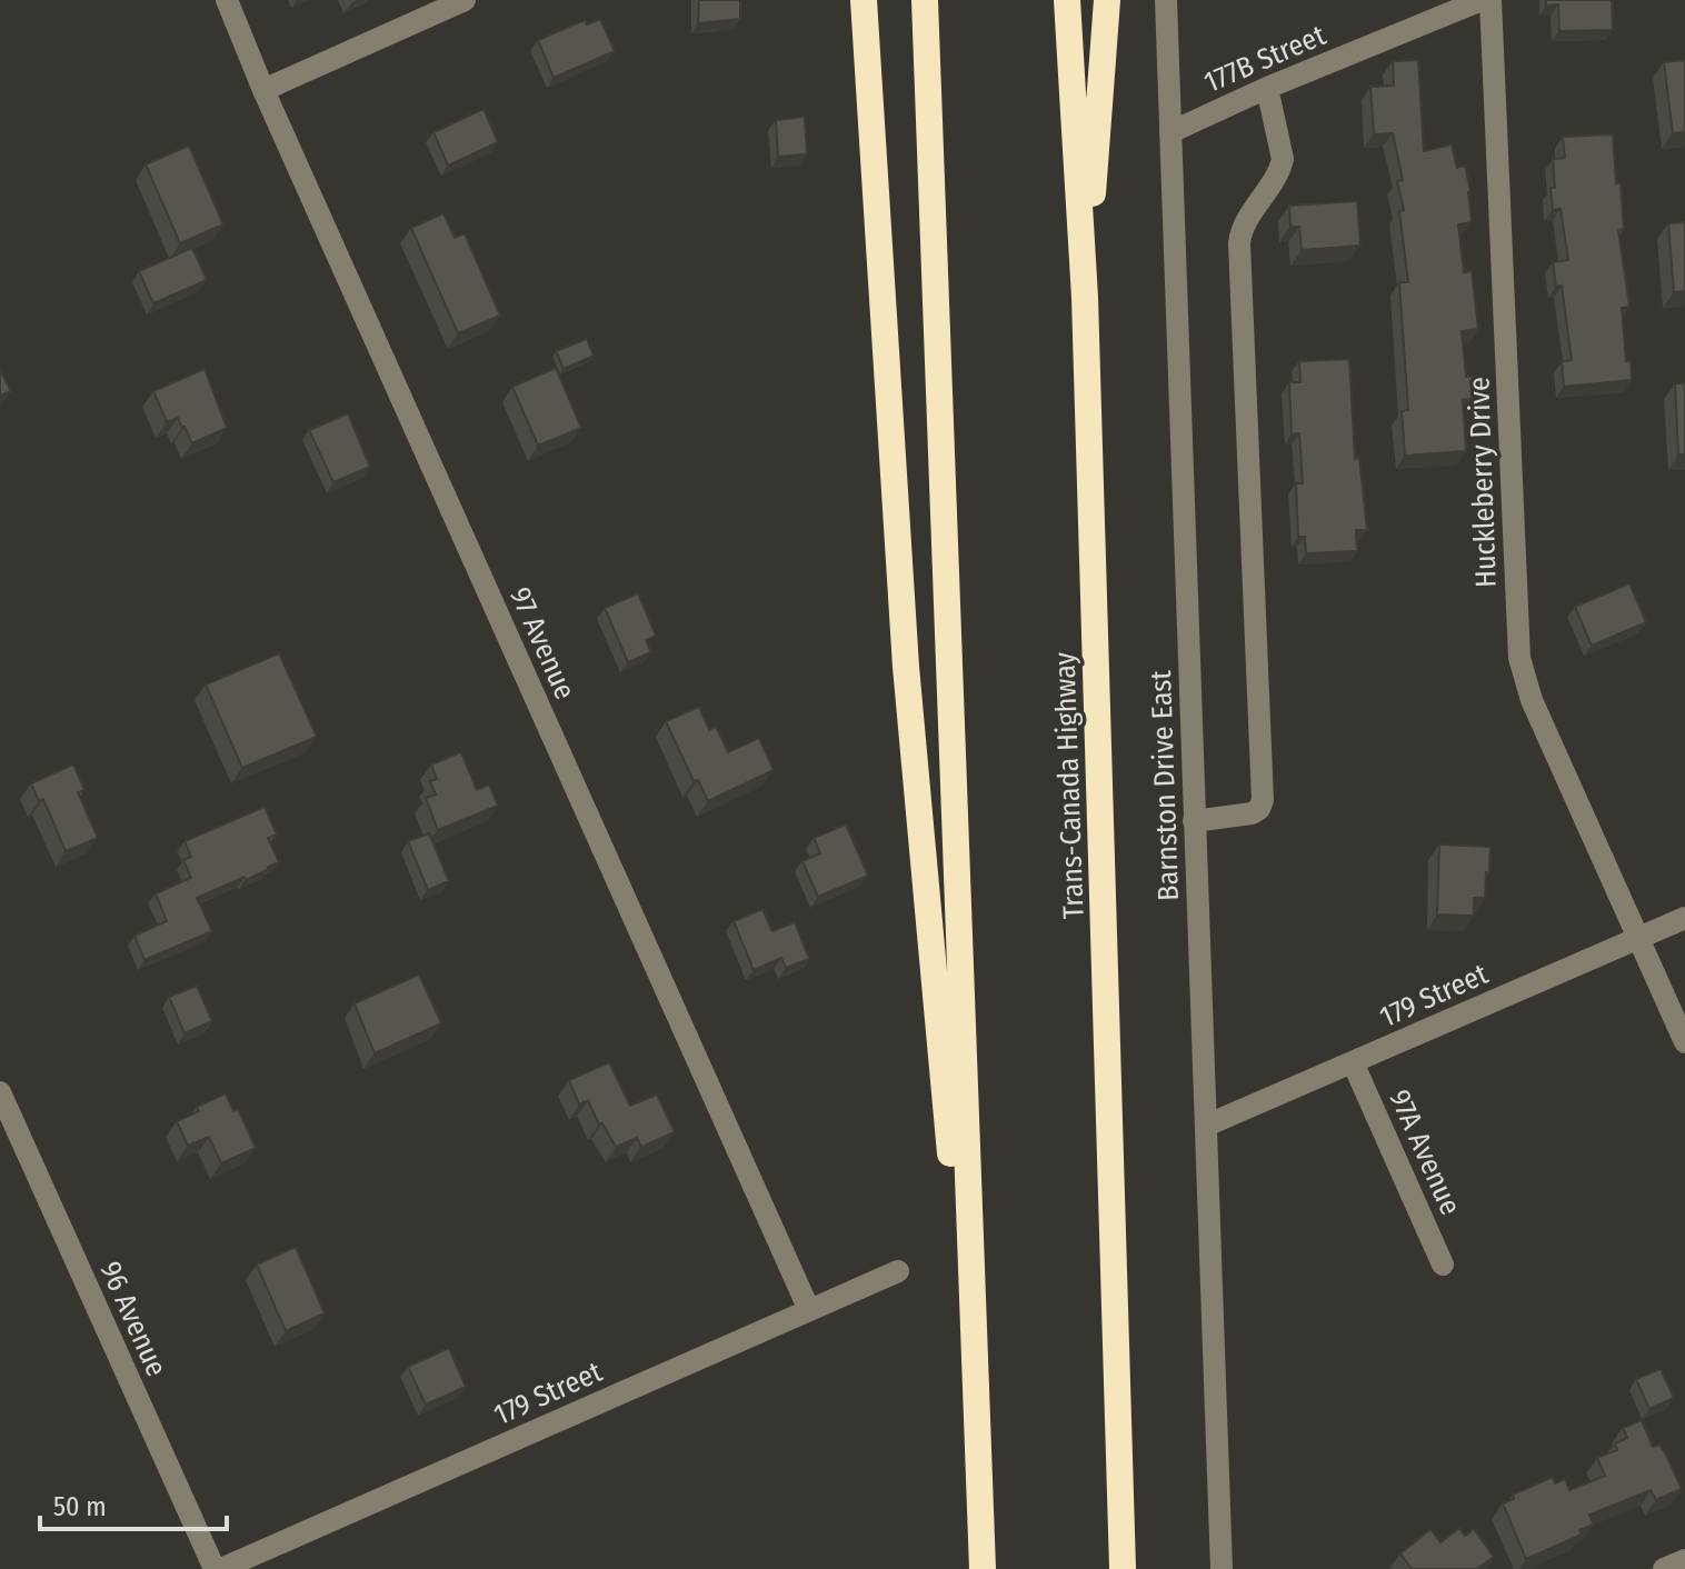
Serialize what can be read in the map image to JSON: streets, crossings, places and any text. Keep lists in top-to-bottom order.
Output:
{
  "streets": {
    "highway": ["Trans-Canada Highway"],
    "street": [
      "177B Street",
      "Huckleberry Drive",
      "97 Avenue",
      "Barnston Drive East",
      "179 Street",
      "97A Avenue",
      "96 Avenue"
    ]
  },
  "crossings": [
    ["177B Street", "Barnston Drive East"],
    ["Huckleberry Drive", "179 Street"],
    ["97 Avenue", "179 Street"],
    ["Barnston Drive East", "179 Street"],
    ["179 Street", "97A Avenue"]
  ],
  "scale_bar": "50 m"
}
